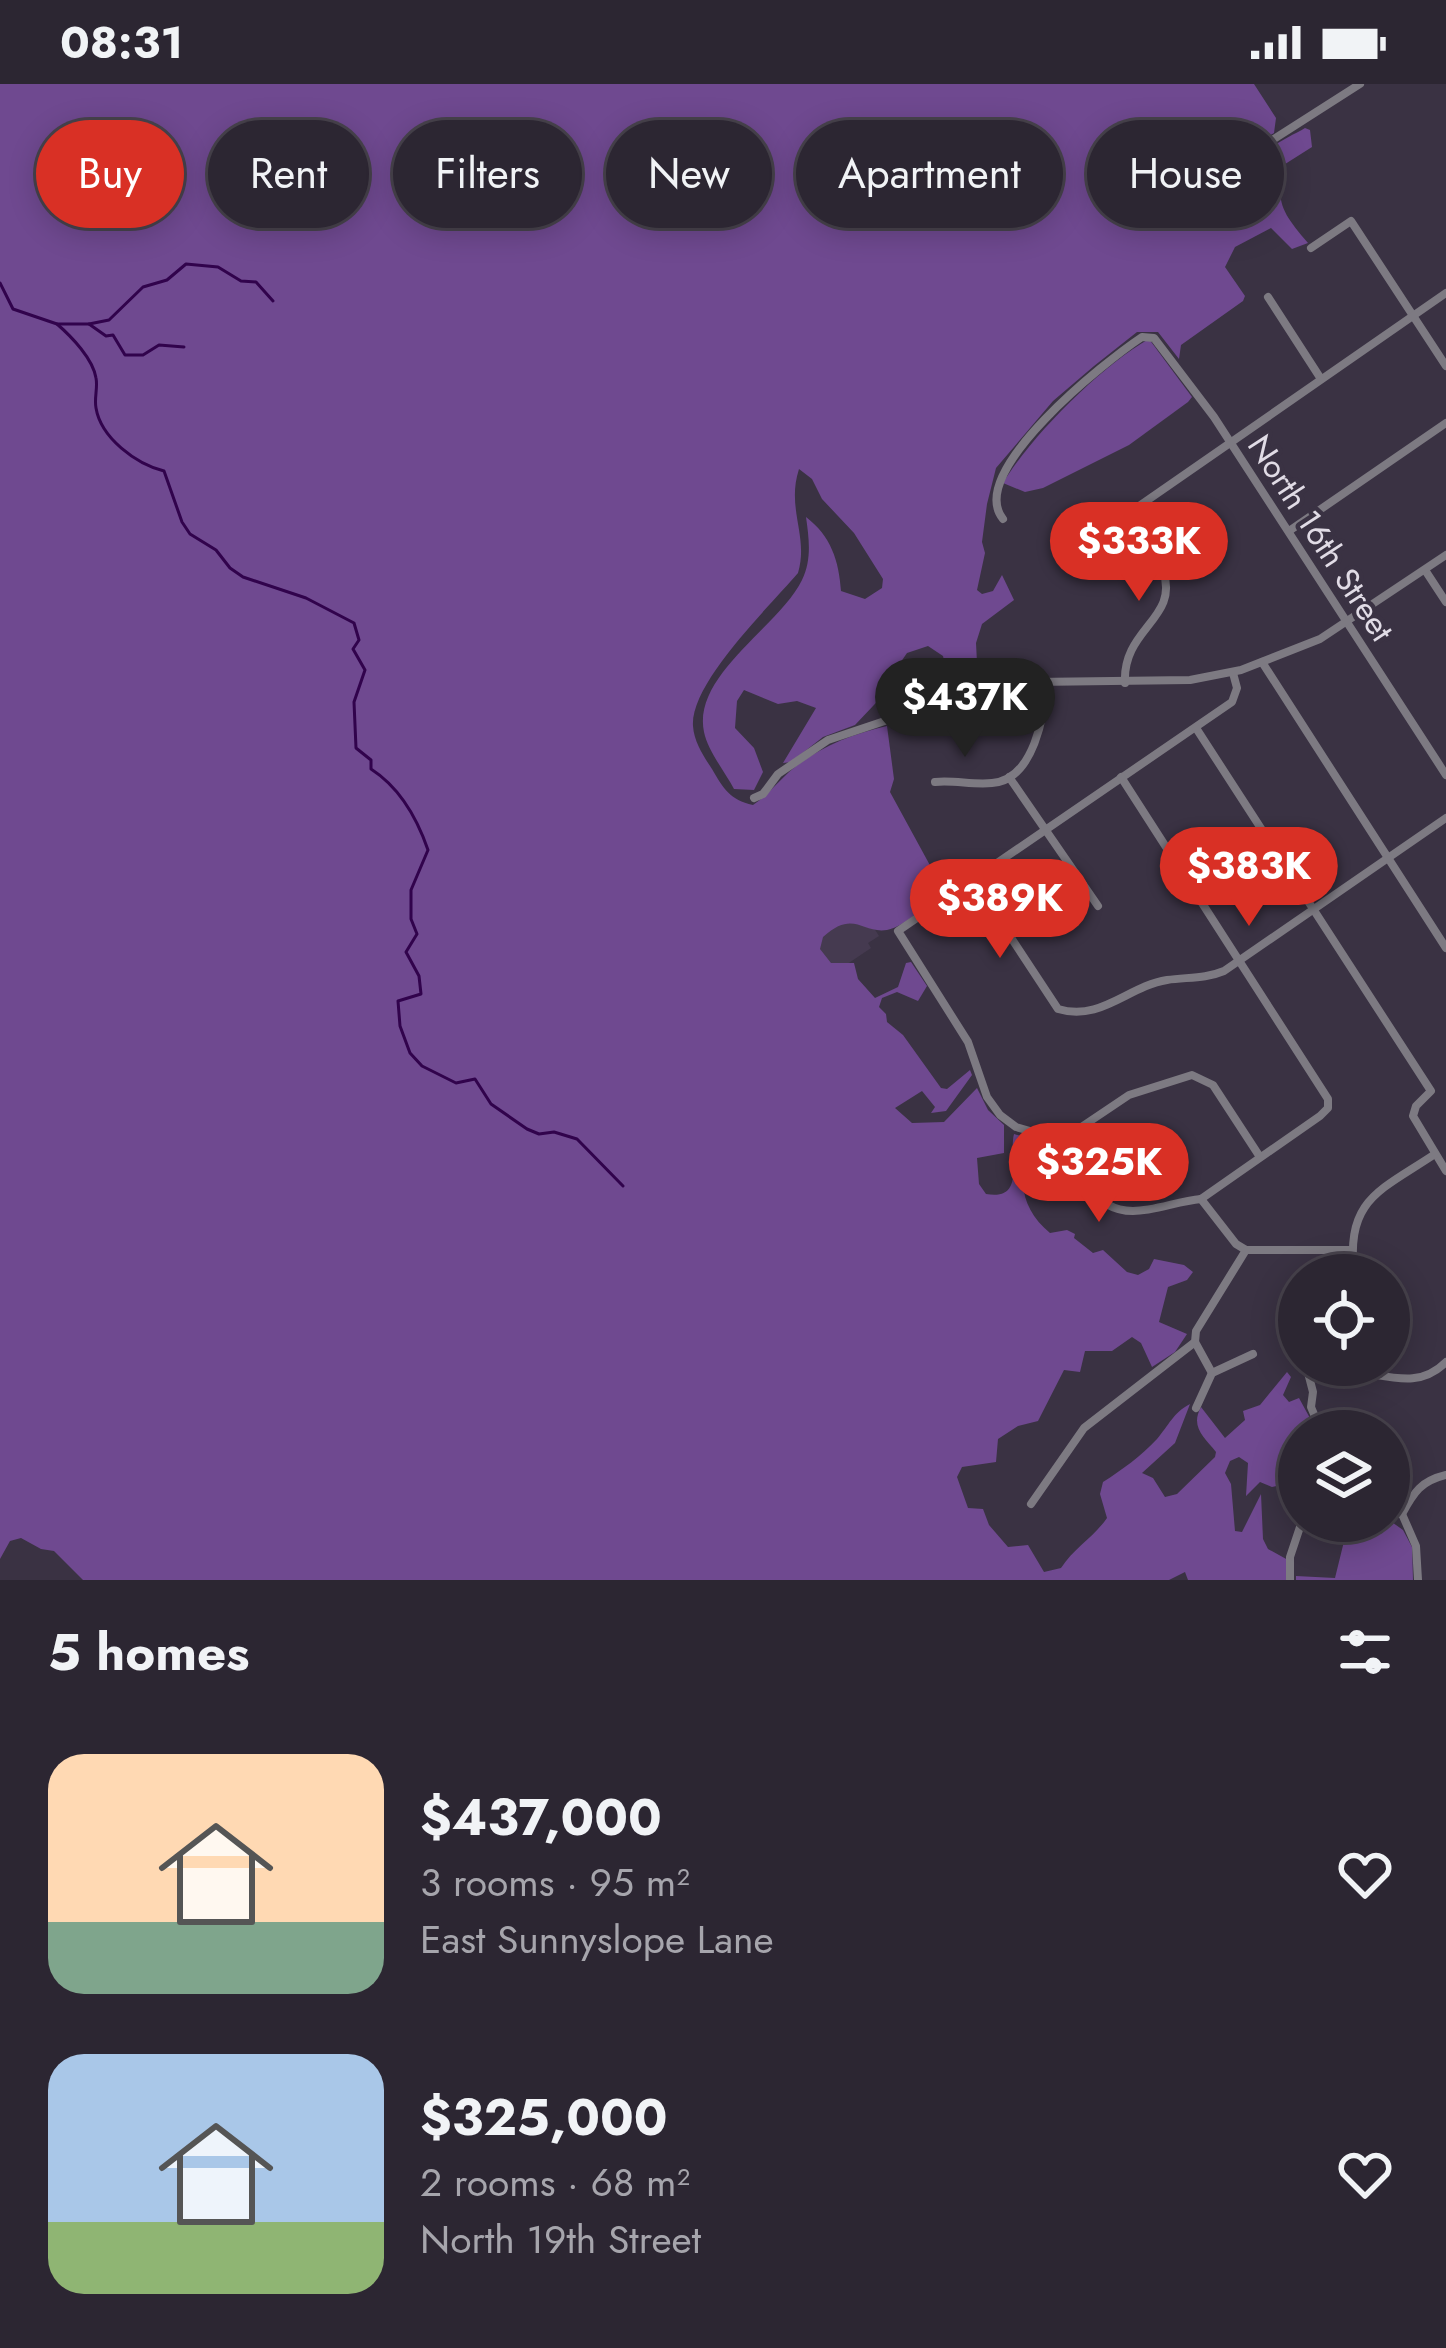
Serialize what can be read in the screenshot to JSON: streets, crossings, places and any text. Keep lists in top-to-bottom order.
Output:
{
  "streets": {
    "street": ["North 16th Street"]
  },
  "page": {
    "status": "08:31",
    "chip": [
      "Buy",
      "Rent",
      "Filters",
      "New",
      "Apartment",
      "House"
    ],
    "price": [
      "$333K",
      "$437K",
      "$383K",
      "$389K",
      "$325K"
    ],
    "heading": "5 homes",
    "list": [
      {
        "name": "$437,000",
        "note": "3 rooms · 95 m² · East Sunnyslope Lane"
      },
      {
        "name": "$325,000",
        "note": "2 rooms · 68 m² · North 19th Street"
      }
    ]
  }
}
